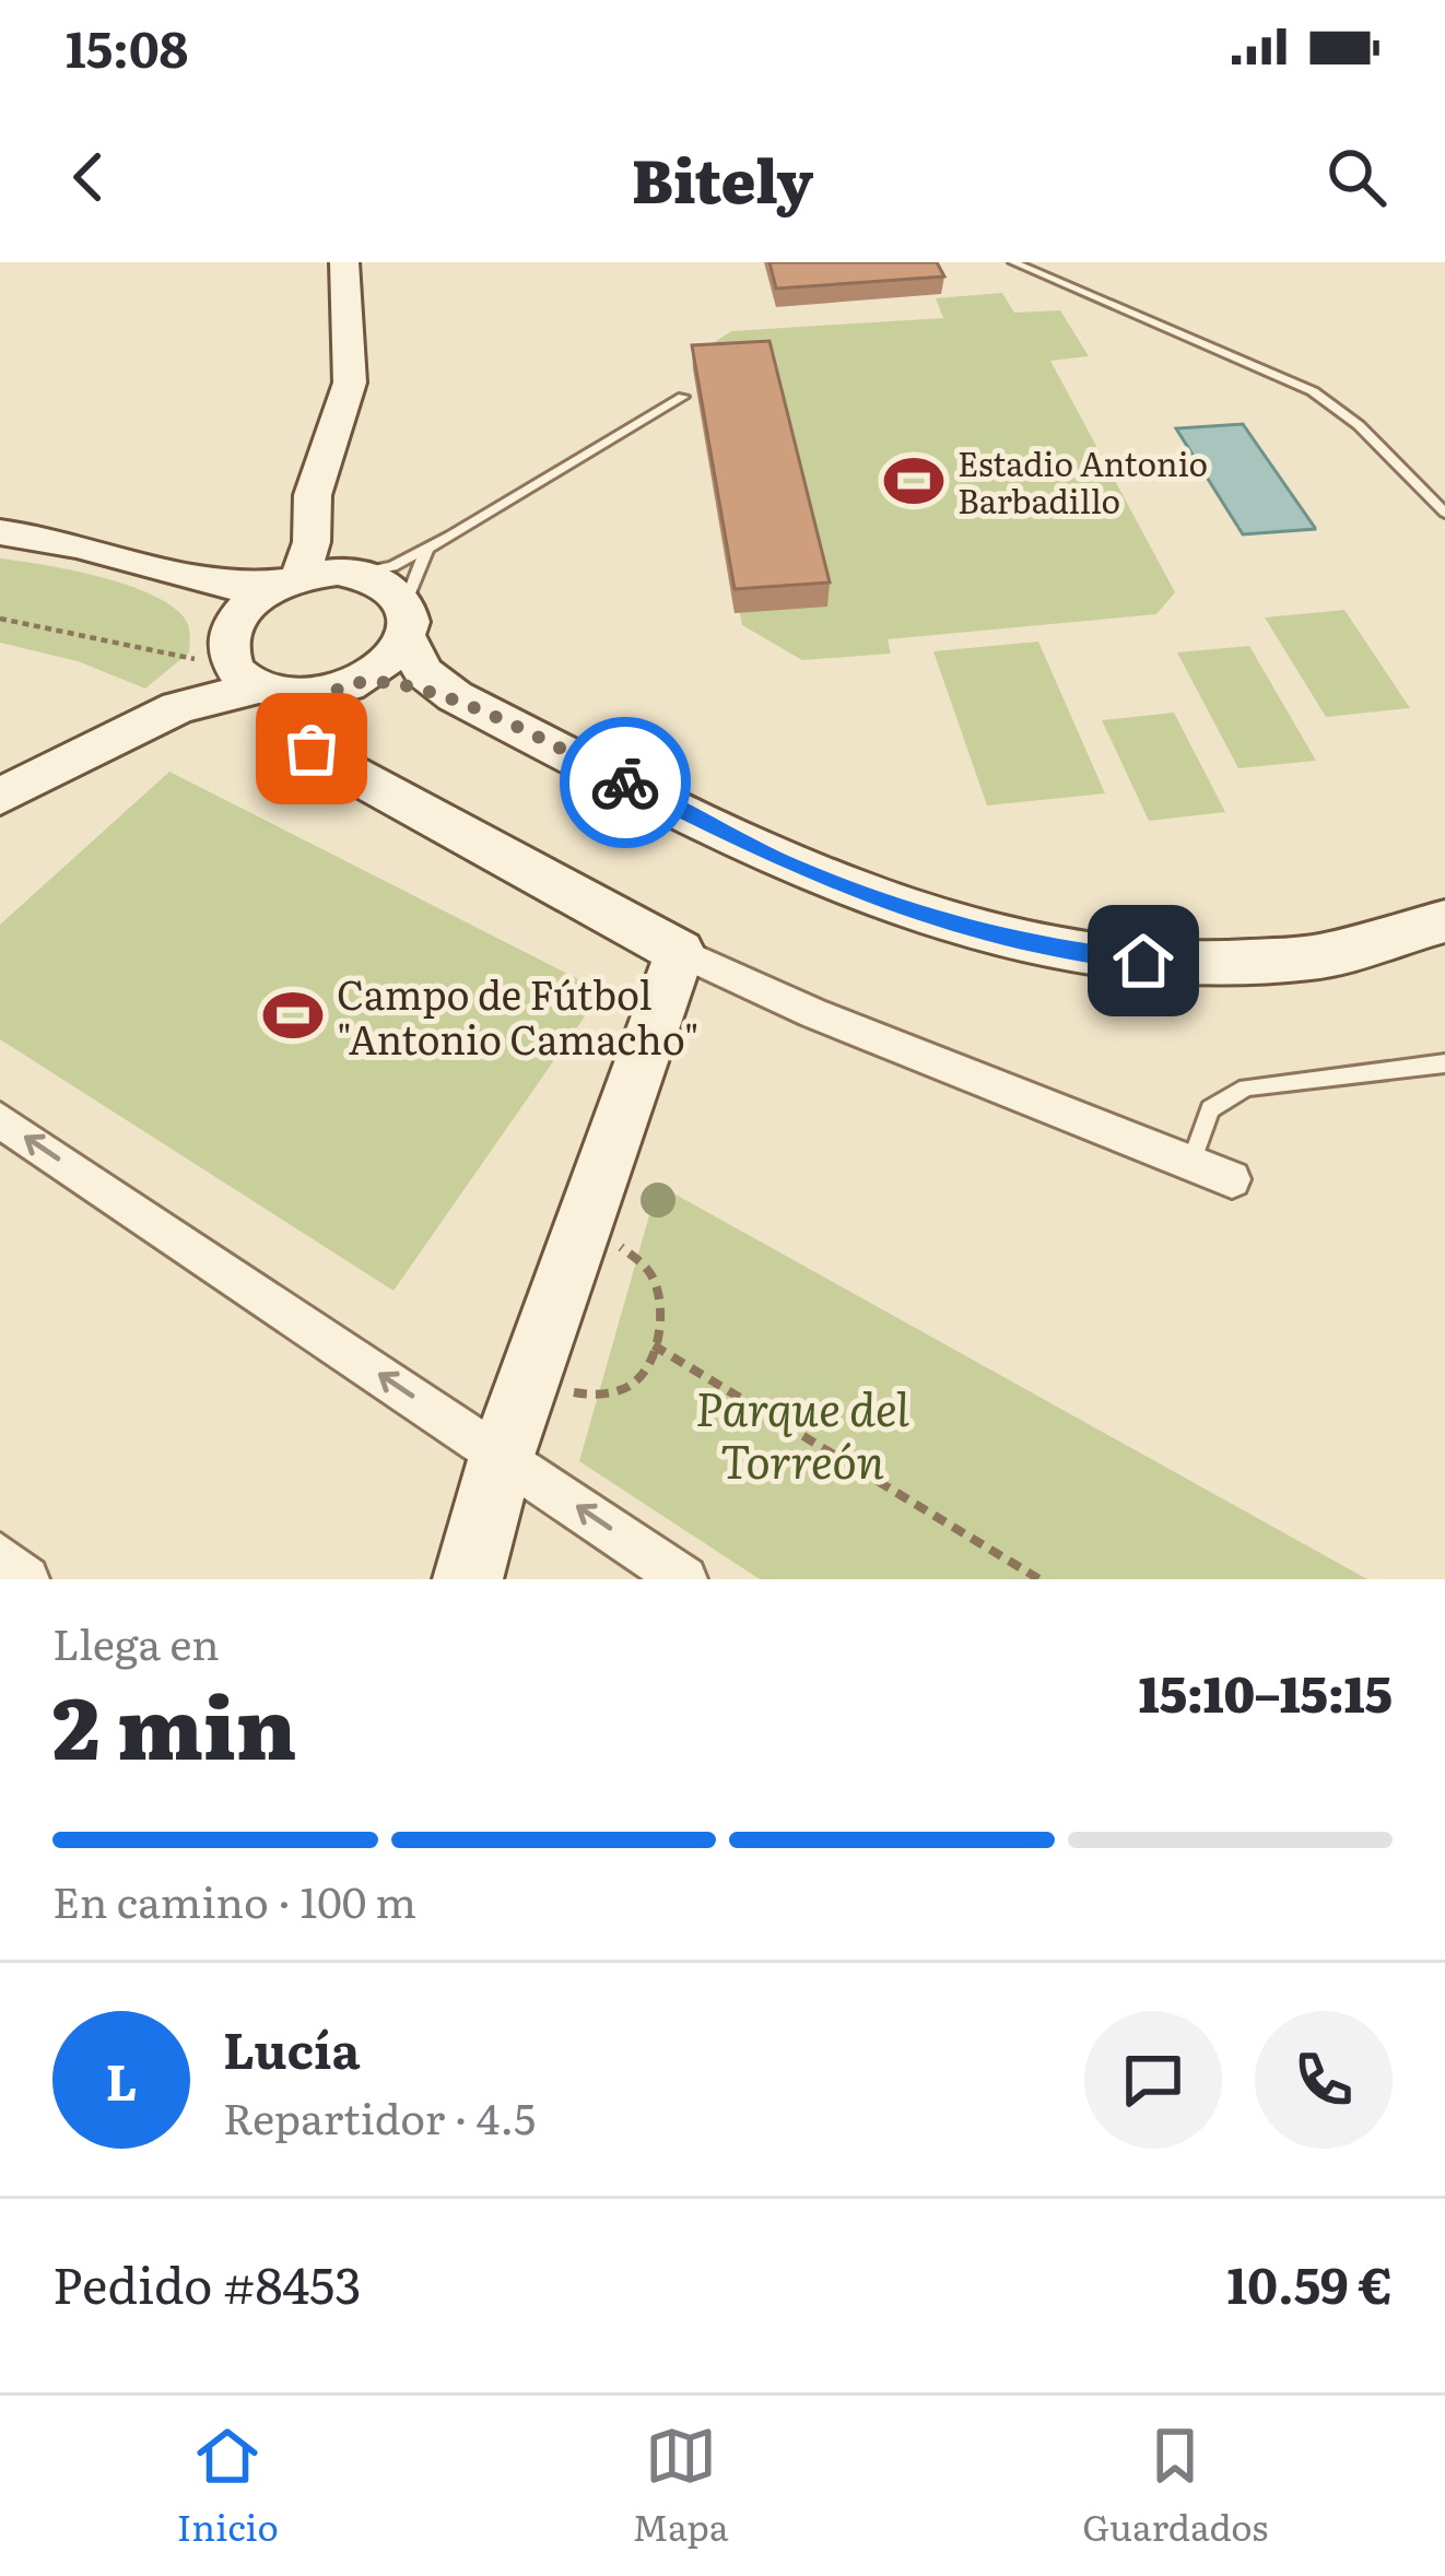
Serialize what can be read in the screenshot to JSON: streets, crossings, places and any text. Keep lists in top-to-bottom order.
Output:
{
  "parks": ["Parque del Torreón"],
  "places": {
    "sports": ["Estadio Antonio Barbadillo", "Campo de Fútbol \"Antonio Camacho\""]
  },
  "page": {
    "status": "15:08",
    "header": "Bitely",
    "heading": ["2 min", "Llega en", "15:10–15:15"],
    "panel": [
      "Lucía",
      "Repartidor · 4.5",
      "Pedido #8453",
      "10.59 €"
    ],
    "bar": "En camino · 100 m",
    "round": "L",
    "tabs": ["Inicio", "Mapa", "Guardados"]
  }
}
